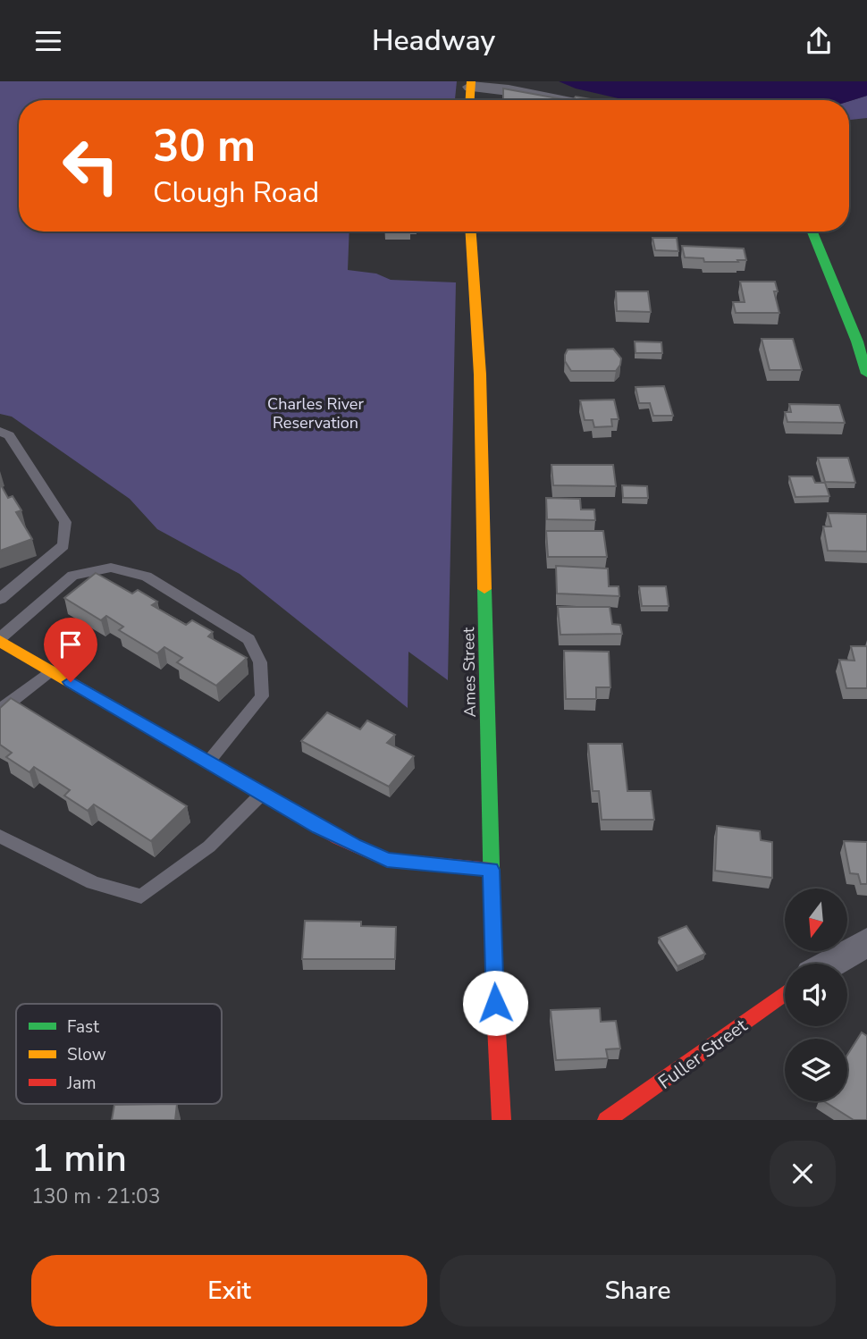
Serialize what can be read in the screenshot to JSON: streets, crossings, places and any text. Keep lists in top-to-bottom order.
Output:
{
  "streets": {
    "street": ["Ames Street", "Fuller Street"]
  },
  "parks": ["Charles River Reservation"],
  "legend": ["Fast", "Slow", "Jam"],
  "north": "bottom",
  "page": {
    "header": "Headway",
    "turn": ["30 m", "Clough Road"],
    "heading": ["1 min", "130 m · 21:03"],
    "buttons": ["Exit", "Share"]
  }
}
